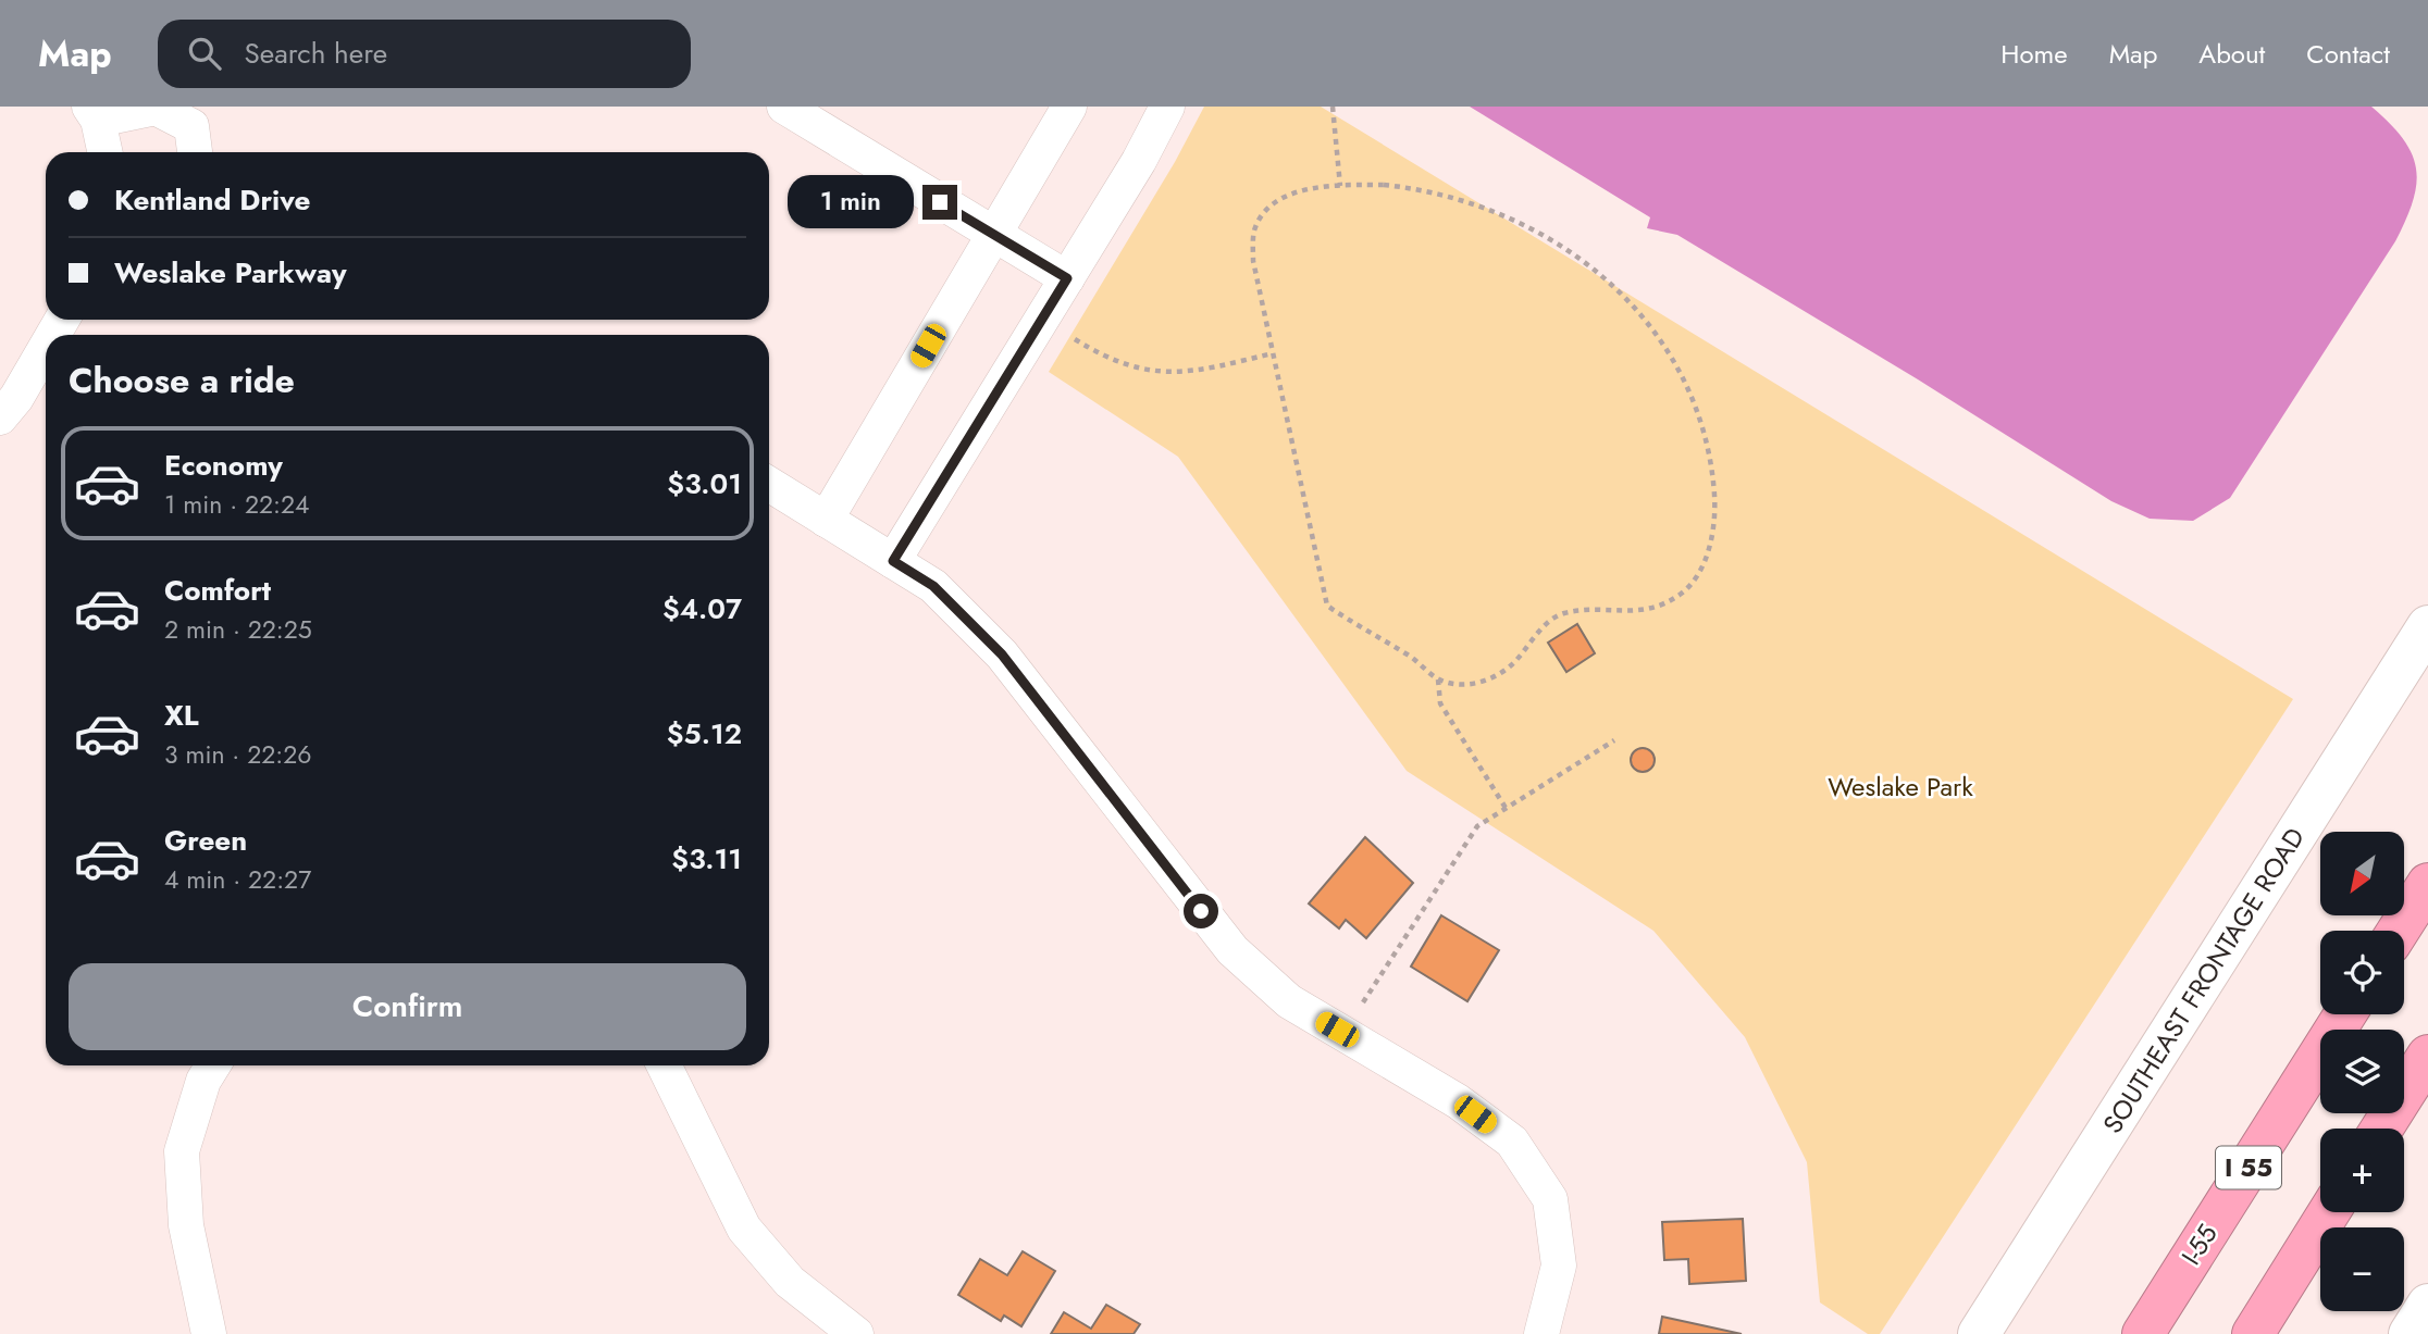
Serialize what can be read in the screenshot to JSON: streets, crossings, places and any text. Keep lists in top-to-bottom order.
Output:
{
  "streets": {
    "highway": ["I 55", "I-55"],
    "street": ["SOUTHEAST FRONTAGE ROAD"]
  },
  "parks": ["Weslake Park"],
  "north": "bottom left",
  "page": {
    "header": "Map",
    "search": "Search here",
    "nav": [
      "Home",
      "Map",
      "About",
      "Contact"
    ],
    "banner": ["Kentland Drive", "Weslake Parkway"],
    "bubble": "1 min",
    "heading": "Choose a ride",
    "list": [
      {
        "name": "Economy",
        "note": "1 min · 22:24",
        "value": "$3.01"
      },
      {
        "name": "Comfort",
        "note": "2 min · 22:25",
        "value": "$4.07"
      },
      {
        "name": "XL",
        "note": "3 min · 22:26",
        "value": "$5.12"
      },
      {
        "name": "Green",
        "note": "4 min · 22:27",
        "value": "$3.11"
      }
    ],
    "map_buttons": ["+", "−"],
    "buttons": "Confirm"
  }
}
